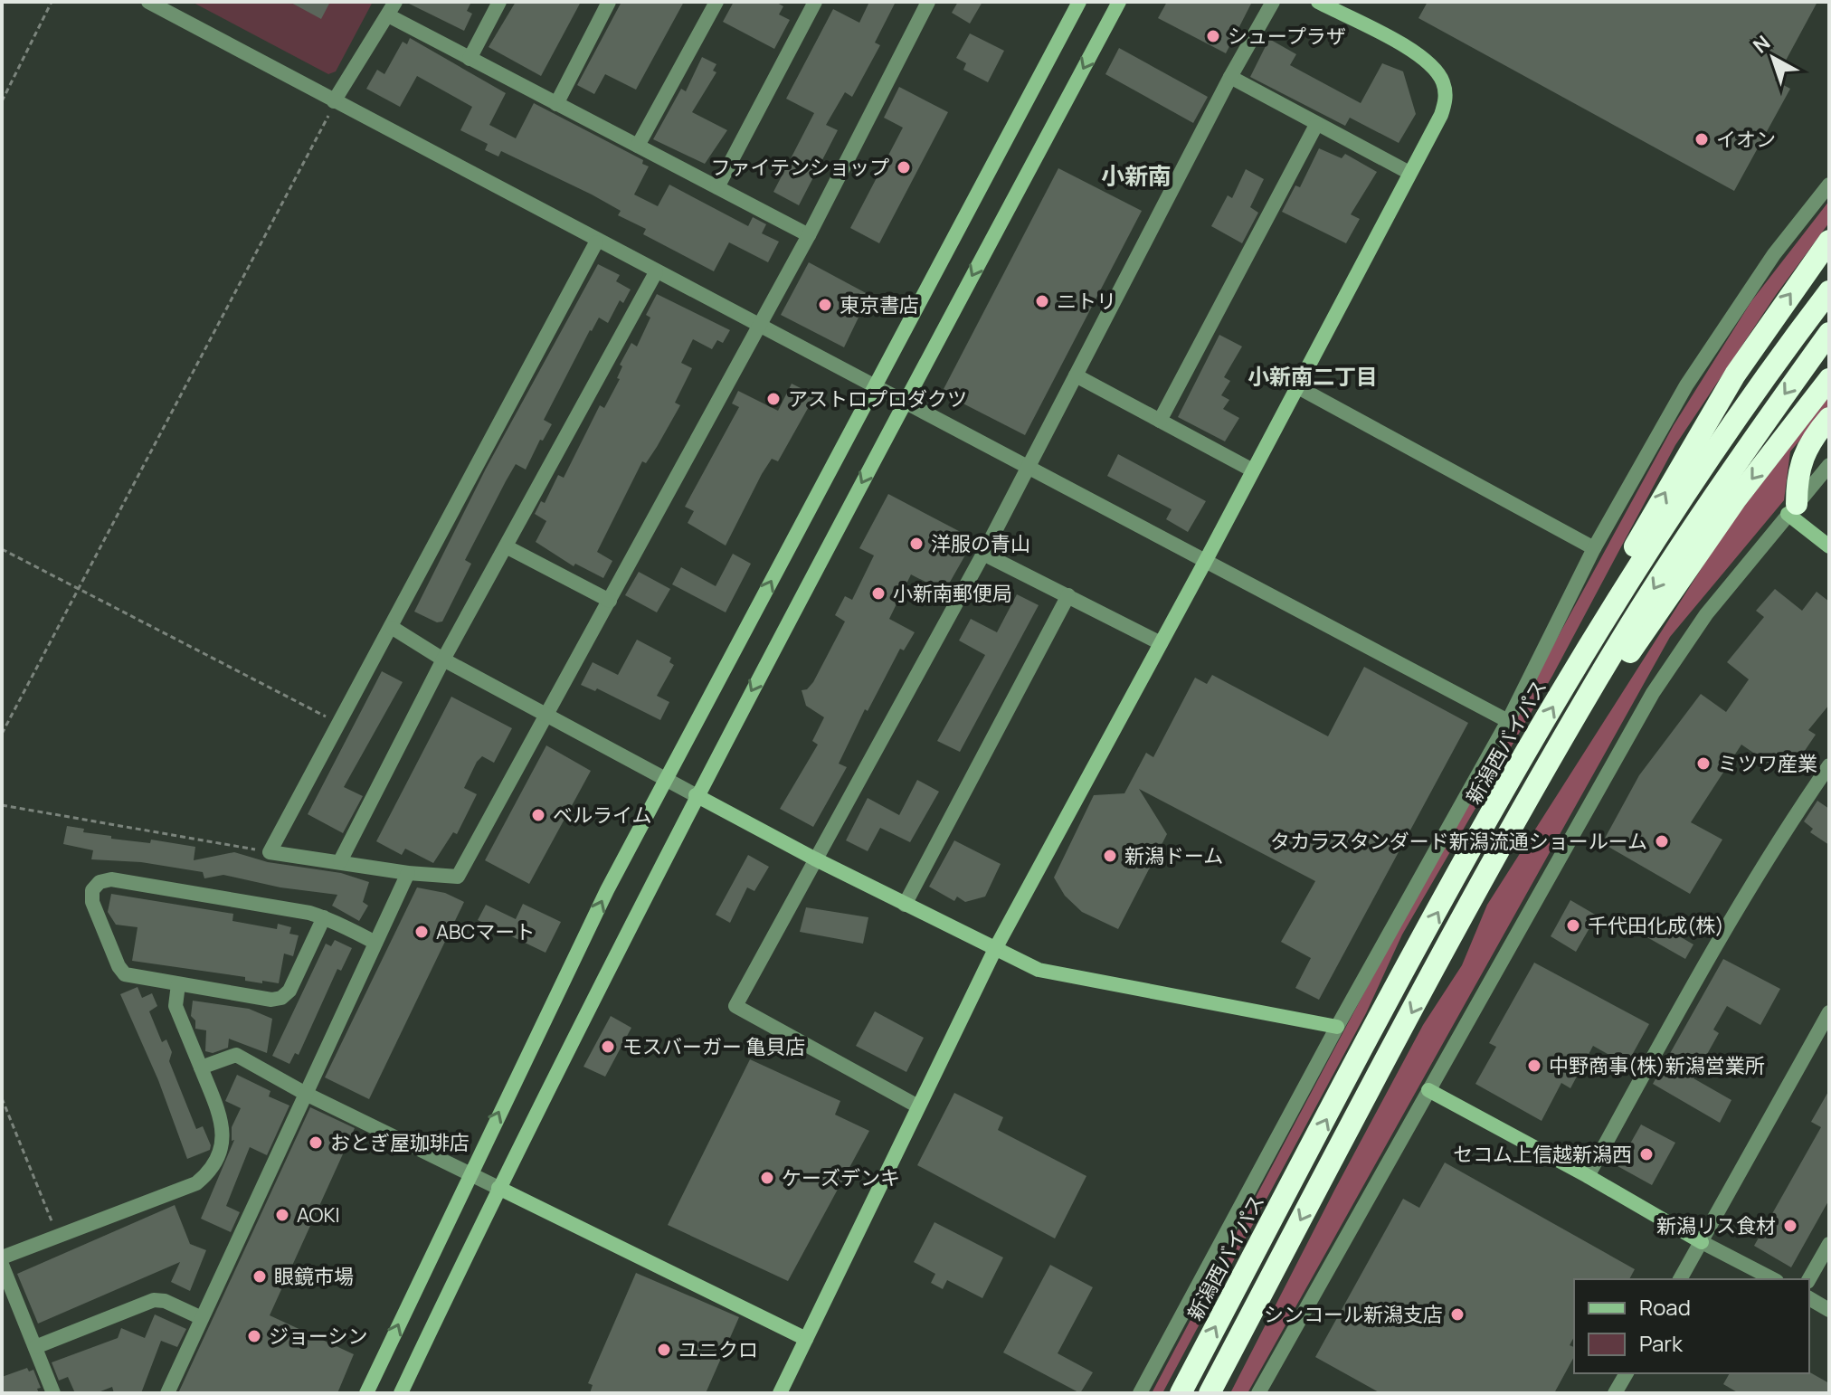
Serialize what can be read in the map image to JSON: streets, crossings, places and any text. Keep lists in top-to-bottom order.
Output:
{
  "streets": {
    "highway": ["新潟西バイパス"]
  },
  "districts": ["小新南", "小新南二丁目"],
  "places": [
    "シュープラザ",
    "イオン",
    "ファイテンショップ",
    "ニトリ",
    "東京書店",
    "アストロプロダクツ",
    "洋服の青山",
    "小新南郵便局",
    "ミツワ産業",
    "ベルライム",
    "タカラスタンダード新潟流通ショールーム",
    "新潟ドーム",
    "千代田化成(株)",
    "ABCマート",
    "モスバーガー 亀貝店",
    "中野商事(株)新潟営業所",
    "おとぎ屋珈琲店",
    "セコム上信越新潟西",
    "ケーズデンキ",
    "AOKI",
    "新潟リス食材",
    "眼鏡市場",
    "シンコール新潟支店",
    "ジョーシン",
    "ユニクロ"
  ],
  "legend": ["Road", "Park"],
  "north": "top left"
}
